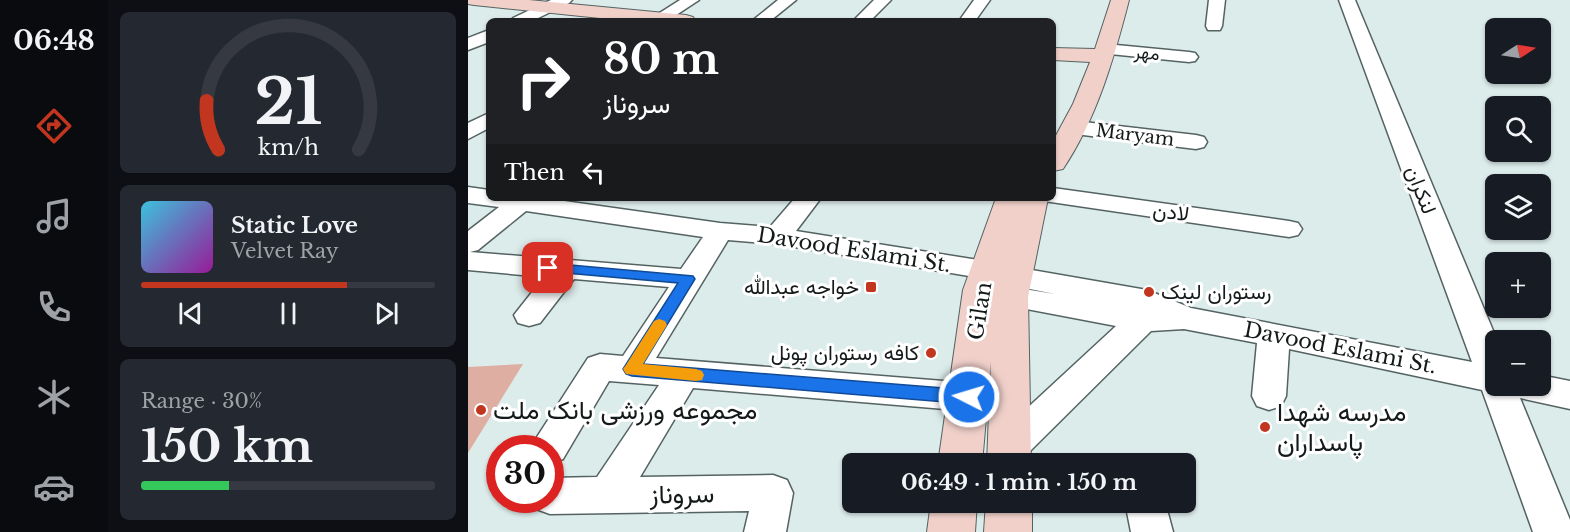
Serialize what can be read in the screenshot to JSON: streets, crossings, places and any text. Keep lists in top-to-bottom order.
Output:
{
  "streets": {
    "main road": ["Gilan"],
    "street": [
      "مهر",
      "Maryam",
      "لنکران",
      "لادن",
      "Davood Eslami St.",
      "سروناز"
    ]
  },
  "crossings": [
    ["Davood Eslami St.", "Gilan"]
  ],
  "places": {
    "transit": ["خواجه عبدالله"],
    "other": [
      "رستوران لینک",
      "کافه رستوران پونل",
      "مجموعه ورزشی بانک ملت",
      "مدرسه شهدا پاسداران"
    ]
  },
  "north": "right",
  "page": {
    "tabs": "06:48",
    "map_buttons": ["+", "−"],
    "turn": ["80 m", "سروناز"],
    "then": "Then",
    "song": ["Static Love", "Velvet Ray"],
    "tile": ["Range · 30%", "150 km"],
    "limit": "30",
    "trip": "06:49 · 1 min · 150 m",
    "gauge": ["21", "km/h"]
  }
}
